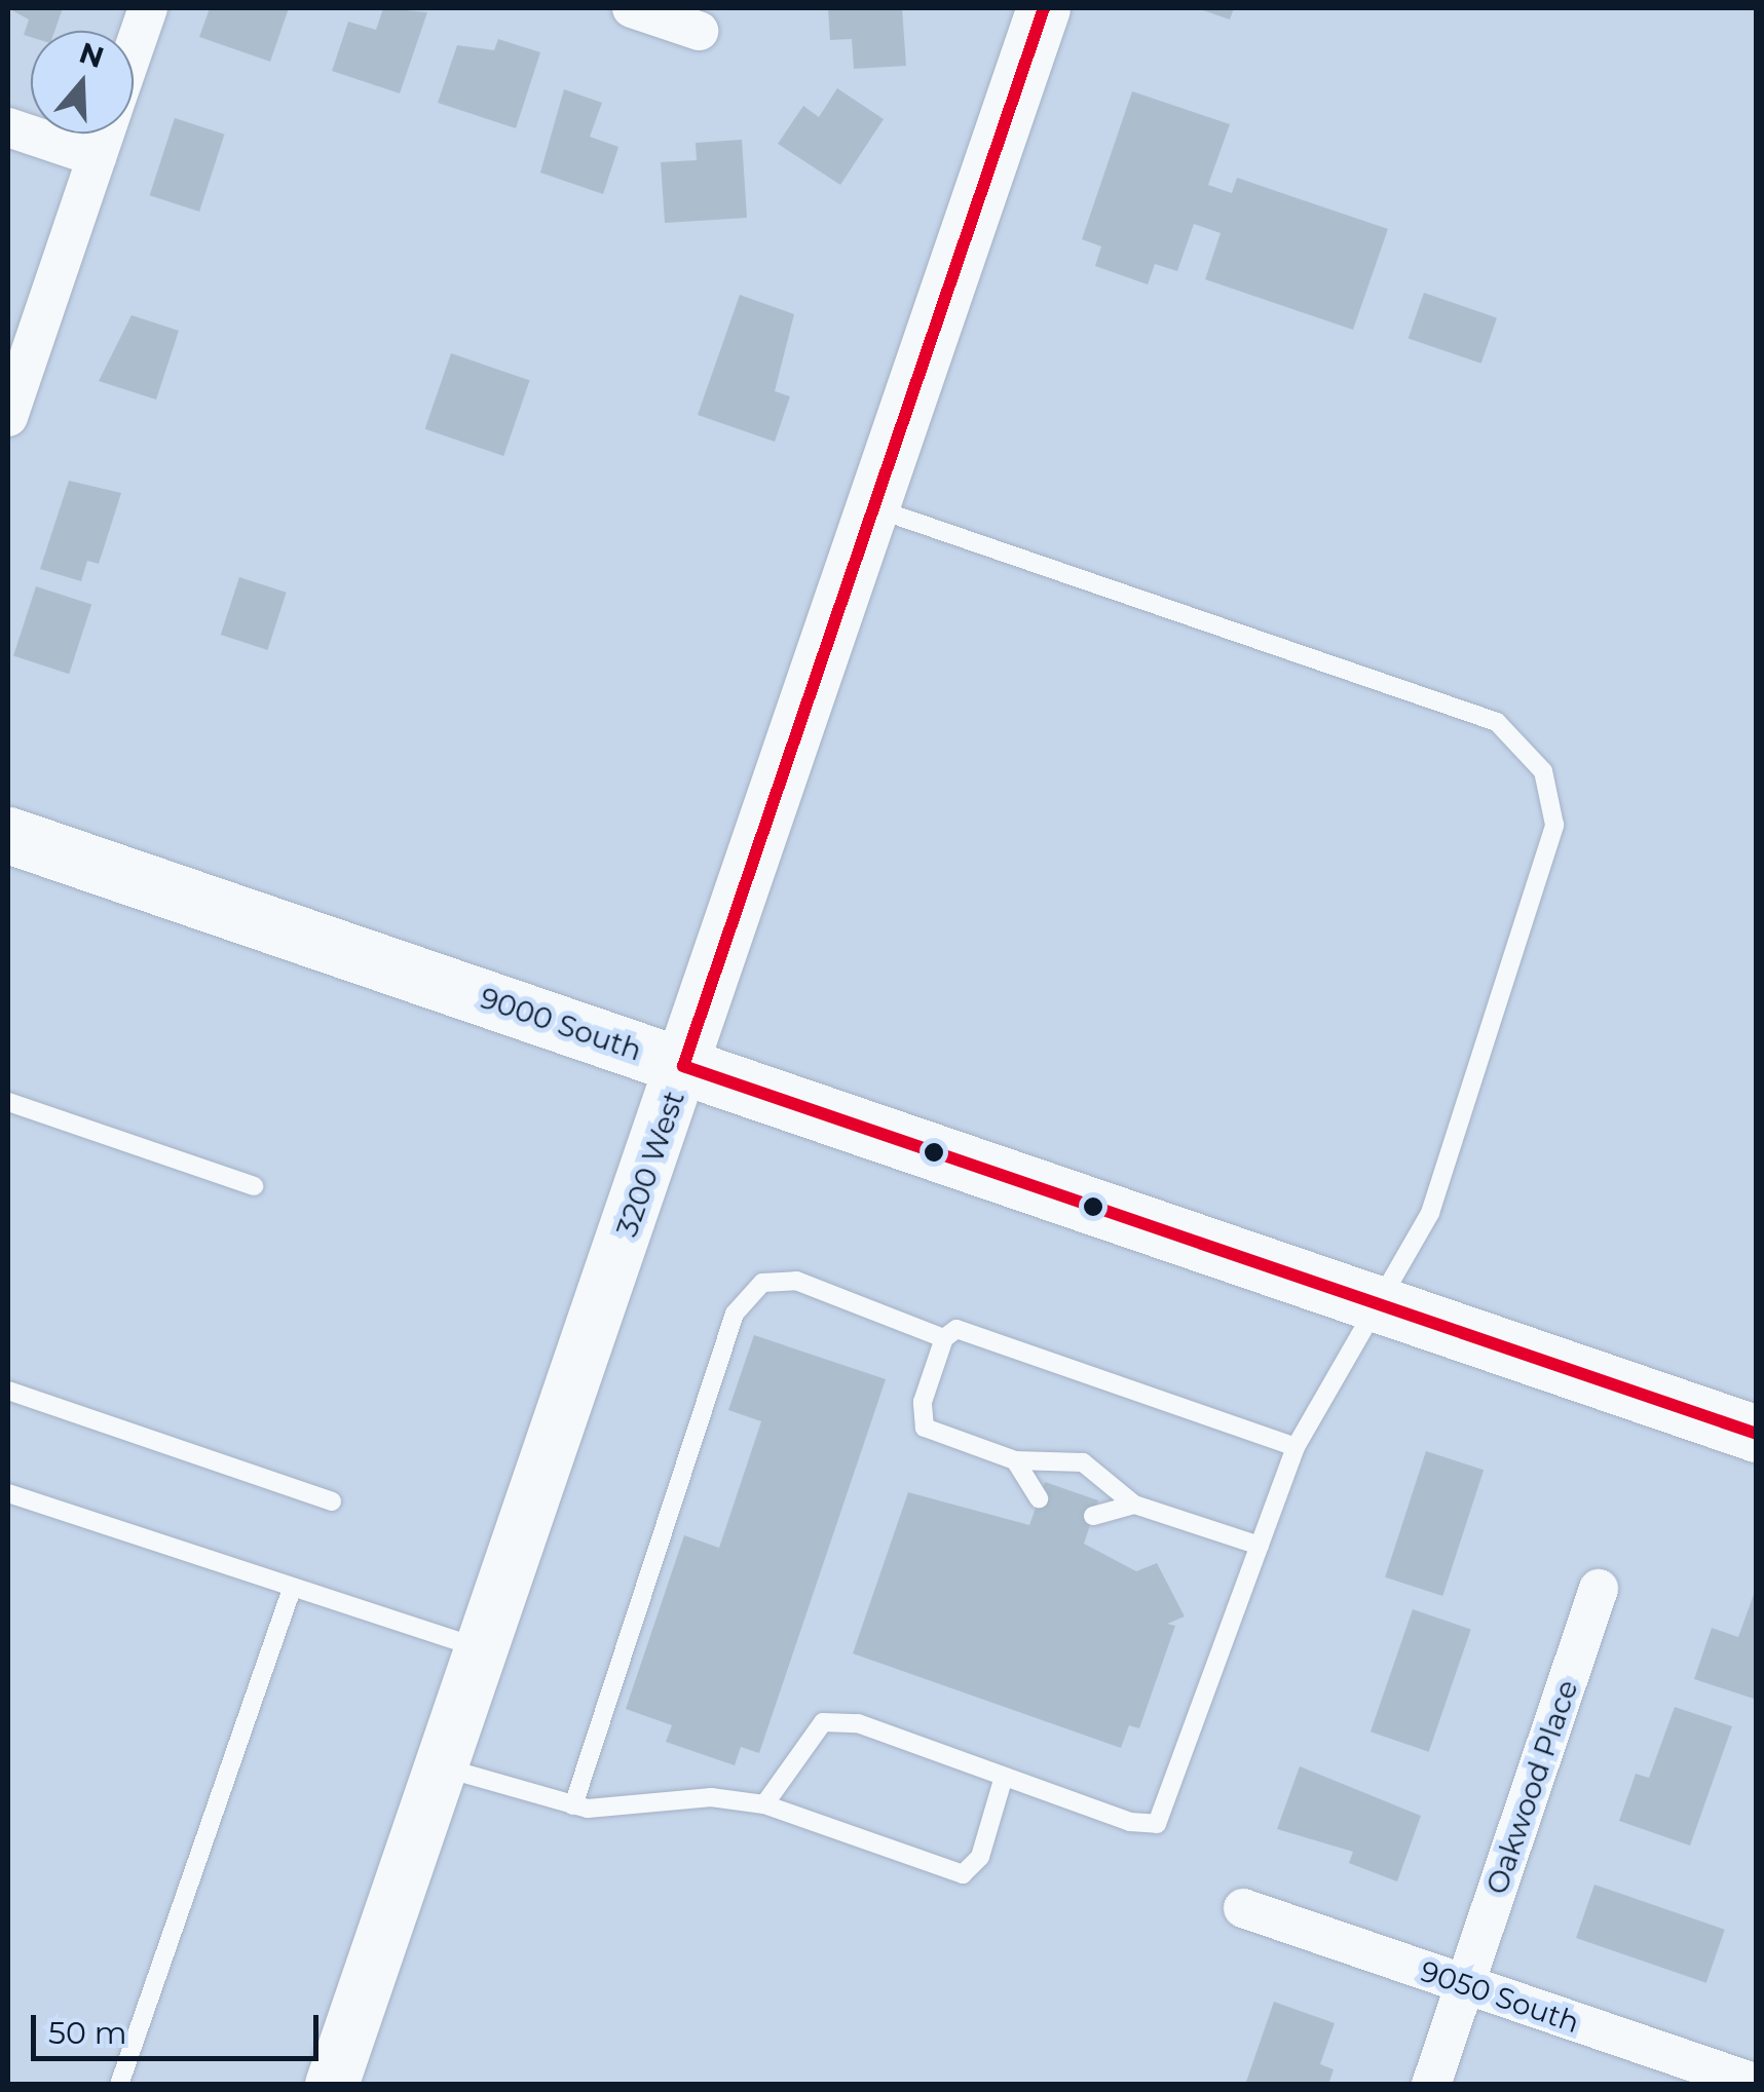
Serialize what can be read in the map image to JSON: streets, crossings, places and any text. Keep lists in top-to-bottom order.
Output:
{
  "streets": {
    "main road": ["9000 South"],
    "street": ["3200 West", "Oakwood Place", "9050 South"]
  },
  "crossings": [
    ["9000 South", "3200 West"],
    ["Oakwood Place", "9050 South"]
  ],
  "scale_bar": "50 m",
  "north": "top"
}
